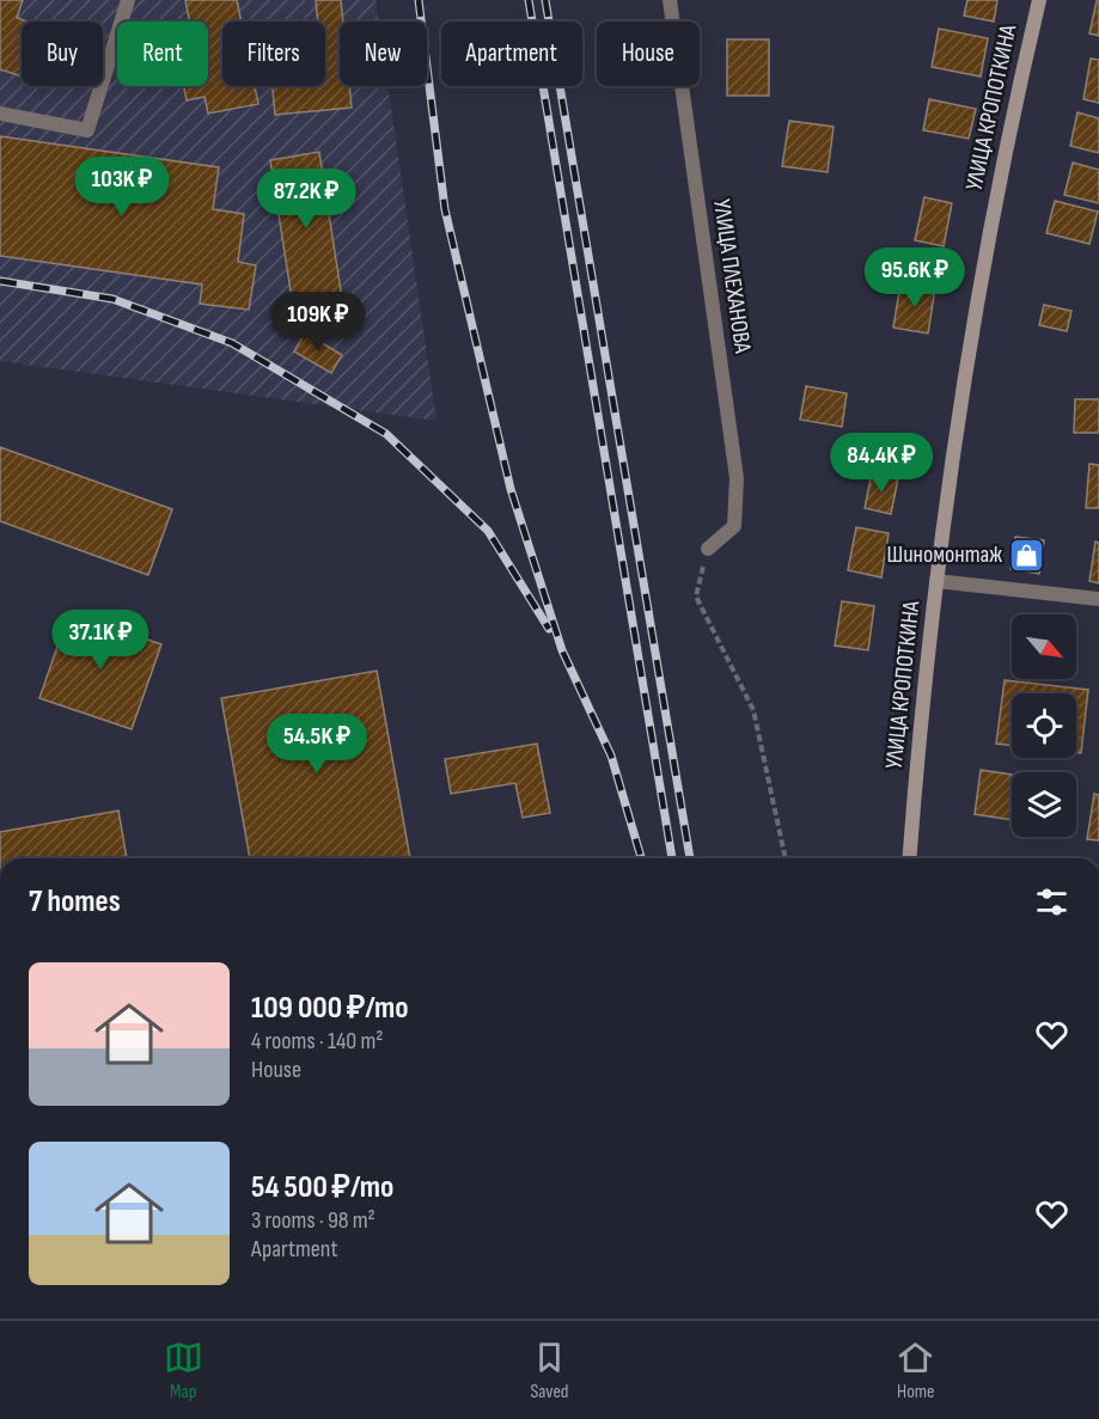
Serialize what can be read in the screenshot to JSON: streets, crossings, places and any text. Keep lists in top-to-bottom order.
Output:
{
  "streets": {
    "main road": ["УЛИЦА КРОПОТКИНА"],
    "street": ["УЛИЦА ПЛЕХАНОВА"]
  },
  "places": {
    "shop": ["Шиномонтаж"]
  },
  "north": "bottom right",
  "page": {
    "chip": [
      "Buy",
      "Rent",
      "Filters",
      "New",
      "Apartment",
      "House"
    ],
    "price": [
      "103K ₽",
      "87.2K ₽",
      "95.6K ₽",
      "109K ₽",
      "84.4K ₽",
      "37.1K ₽",
      "54.5K ₽"
    ],
    "heading": "7 homes",
    "list": [
      {
        "name": "109 000 ₽/mo",
        "note": "4 rooms · 140 m² · House"
      },
      {
        "name": "54 500 ₽/mo",
        "note": "3 rooms · 98 m² · Apartment"
      }
    ],
    "tabs": ["Map", "Saved", "Home"]
  }
}
